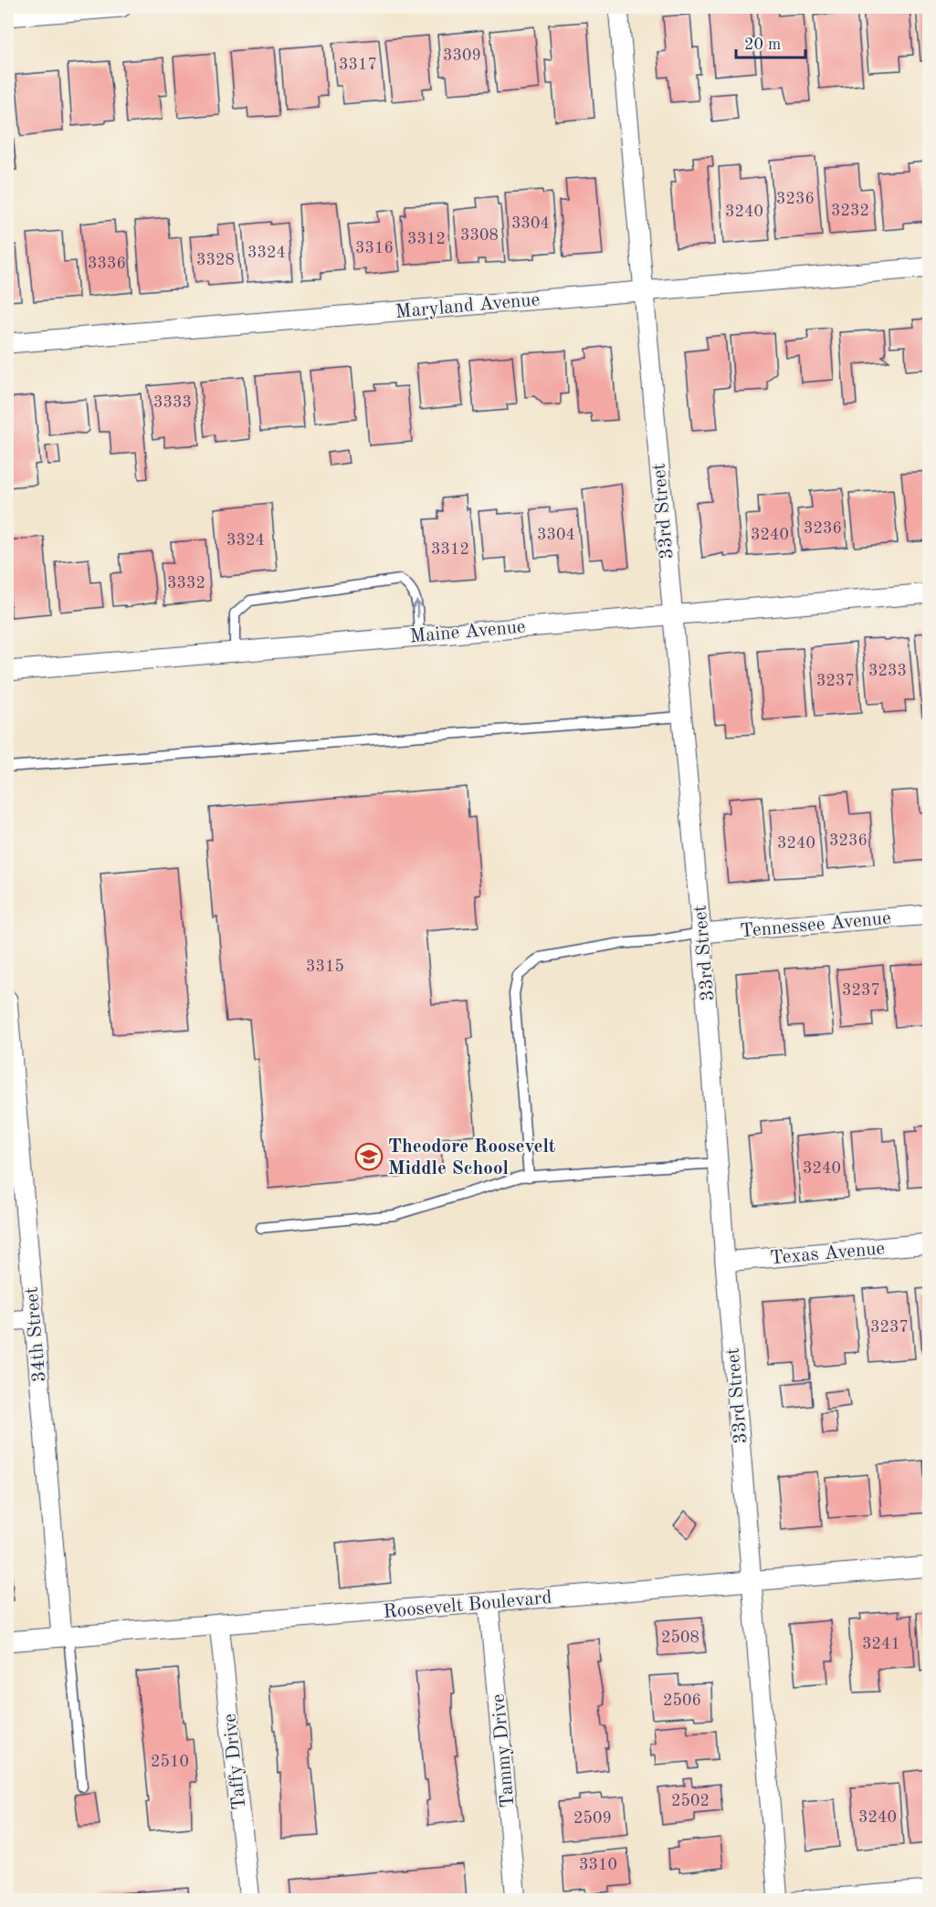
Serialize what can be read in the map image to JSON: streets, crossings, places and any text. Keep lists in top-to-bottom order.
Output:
{
  "streets": {
    "street": [
      "Maryland Avenue",
      "33rd Street",
      "Maine Avenue",
      "Tennessee Avenue",
      "Texas Avenue",
      "34th Street",
      "Roosevelt Boulevard",
      "Tammy Drive",
      "Taffy Drive"
    ]
  },
  "crossings": [
    ["Maryland Avenue", "33rd Street"],
    ["33rd Street", "Maine Avenue"],
    ["33rd Street", "Tennessee Avenue"],
    ["33rd Street", "Texas Avenue"],
    ["33rd Street", "Roosevelt Boulevard"],
    ["34th Street", "Roosevelt Boulevard"],
    ["Roosevelt Boulevard", "Tammy Drive"],
    ["Roosevelt Boulevard", "Taffy Drive"]
  ],
  "places": {
    "school or university": ["Theodore Roosevelt Middle School"]
  },
  "house_numbers": [
    "3309",
    "3317",
    "3236",
    "3232",
    "3240",
    "3304",
    "3308",
    "3312",
    "3316",
    "3324",
    "3328",
    "3336",
    "3333",
    "3236",
    "3304",
    "3240",
    "3324",
    "3312",
    "3332",
    "3233",
    "3237",
    "3236",
    "3240",
    "3315",
    "3237",
    "3240",
    "3237",
    "2508",
    "3241",
    "2506",
    "2510",
    "2502",
    "3240",
    "2509",
    "3310"
  ],
  "scale_bar": "20 m"
}
